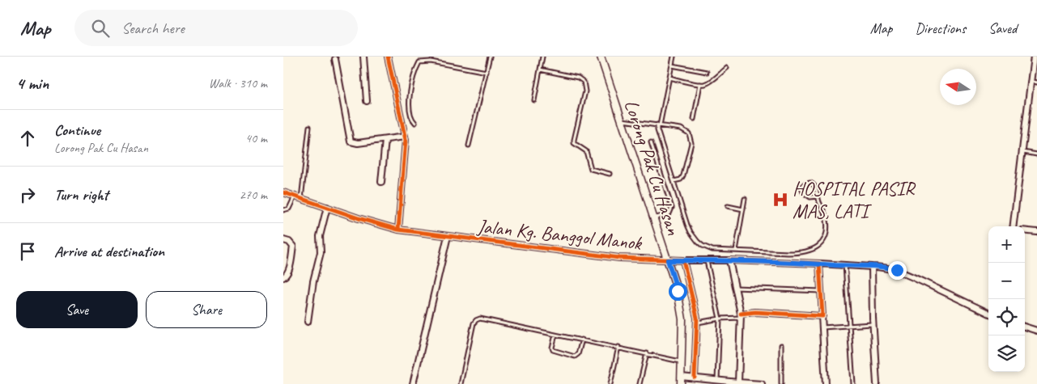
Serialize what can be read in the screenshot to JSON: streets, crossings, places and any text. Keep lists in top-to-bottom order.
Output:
{
  "streets": {
    "street": ["Lorong Pak Cu Hasan", "Jalan Kg. Banggol Manok"]
  },
  "crossings": [
    ["Lorong Pak Cu Hasan", "Jalan Kg. Banggol Manok"]
  ],
  "places": {
    "hospital": ["HOSPITAL PASIR MAS, LATI"]
  },
  "north": "left",
  "page": {
    "header": "Map",
    "search": "Search here",
    "nav": ["Map", "Directions", "Saved"],
    "heading": ["4 min", "Walk · 310 m"],
    "list": [
      ["Continue", "Lorong Pak Cu Hasan", "40 m"],
      ["Turn right", "270 m"],
      "Arrive at destination"
    ],
    "map_buttons": ["+", "−"],
    "buttons": ["Save", "Share"]
  }
}
